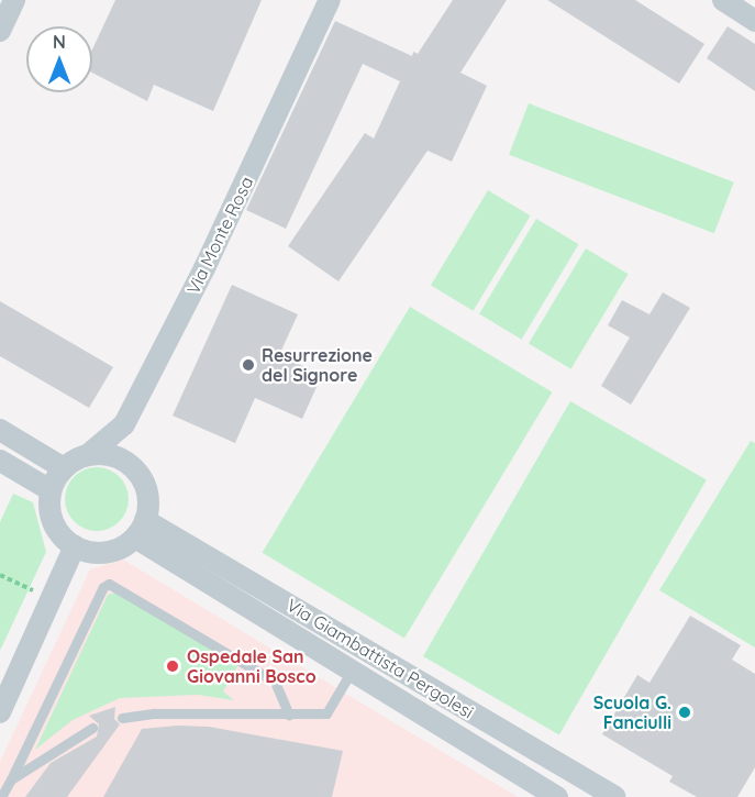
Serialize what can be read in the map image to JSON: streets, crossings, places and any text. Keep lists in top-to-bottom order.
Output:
{
  "streets": {
    "street": ["Via Monte Rosa", "Via Giambattista Pergolesi"]
  },
  "crossings": [
    ["Via Monte Rosa", "Via Giambattista Pergolesi"]
  ],
  "places": ["Resurrezione del Signore", "Ospedale San Giovanni Bosco", "Scuola G. Fanciulli"],
  "north": "top"
}
